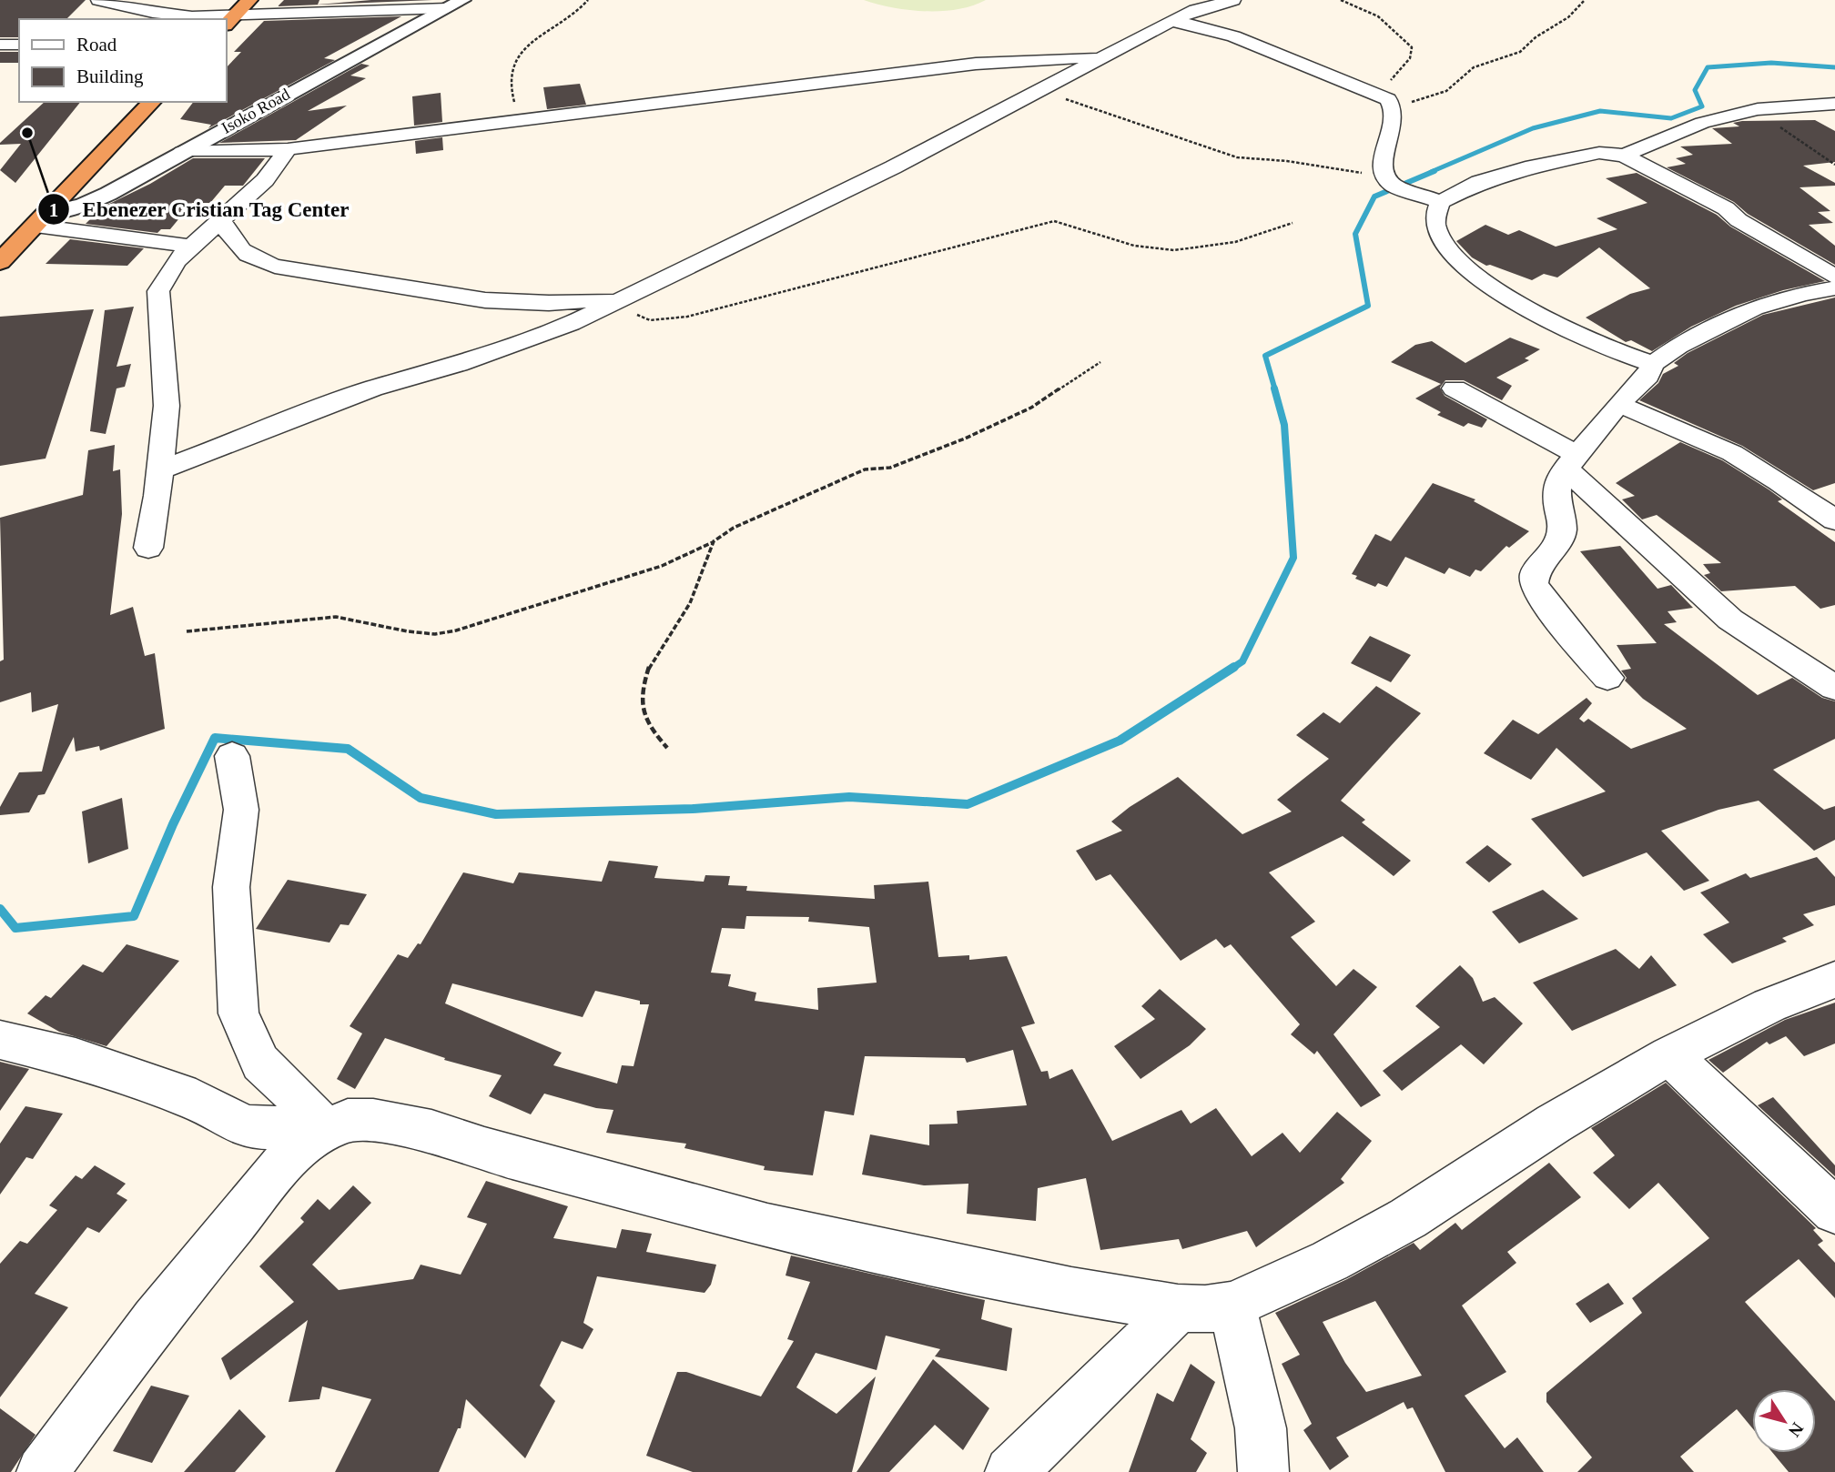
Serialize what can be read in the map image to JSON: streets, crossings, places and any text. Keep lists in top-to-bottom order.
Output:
{
  "streets": {
    "street": ["Isoko Road"]
  },
  "places": ["Ebenezer Cristian Tag Center"],
  "legend": ["Road", "Building"],
  "north": "bottom right"
}
